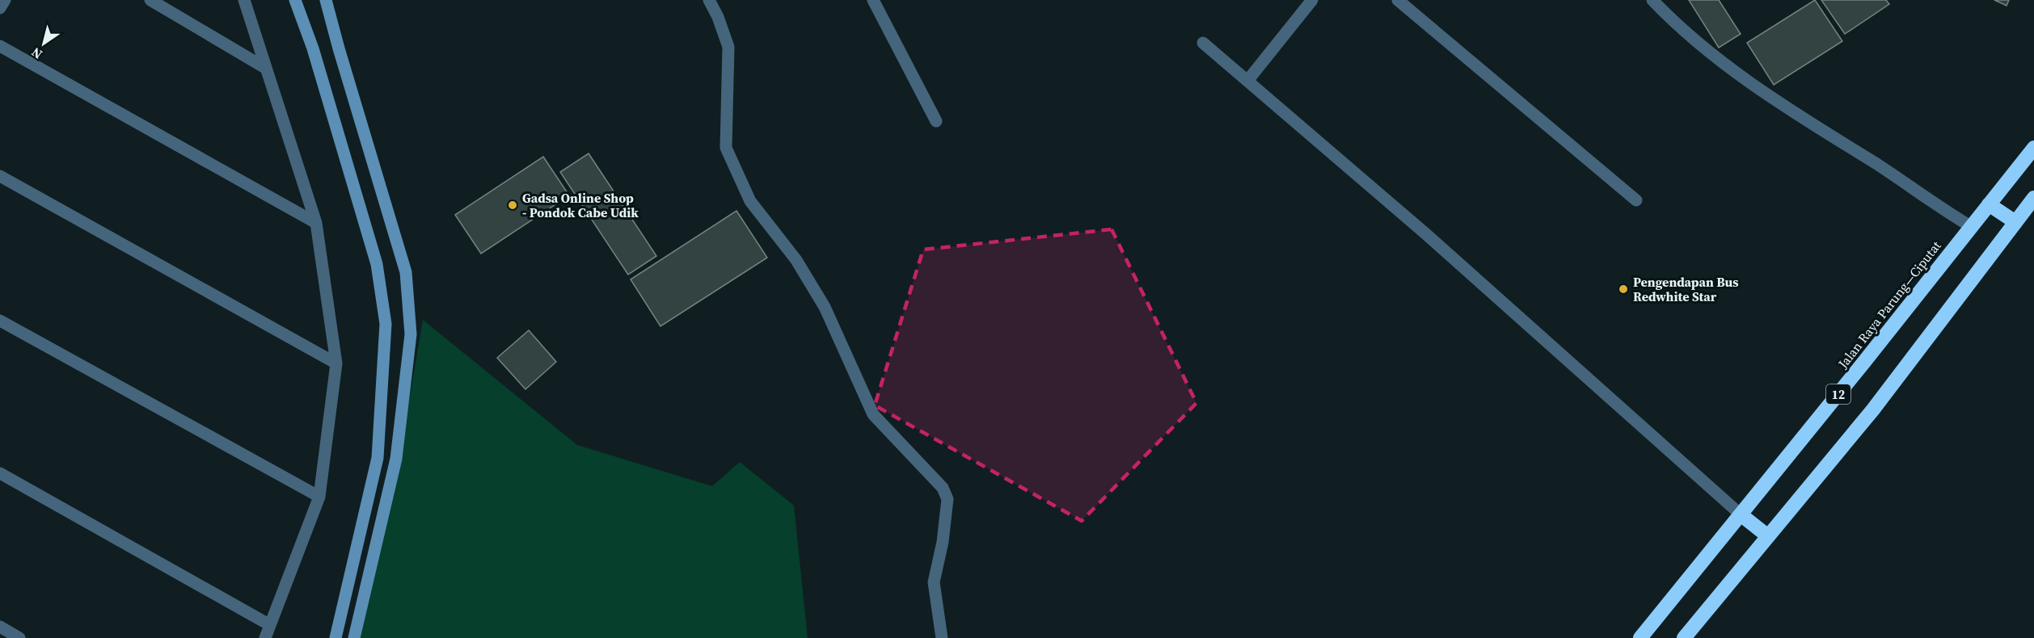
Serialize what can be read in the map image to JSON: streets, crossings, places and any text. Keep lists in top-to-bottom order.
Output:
{
  "streets": {
    "highway": ["Jalan Raya Parung—Ciputat", "12"]
  },
  "places": ["Gadsa Online Shop - Pondok Cabe Udik", "Pengendapan Bus Redwhite Star"],
  "north": "bottom left"
}
